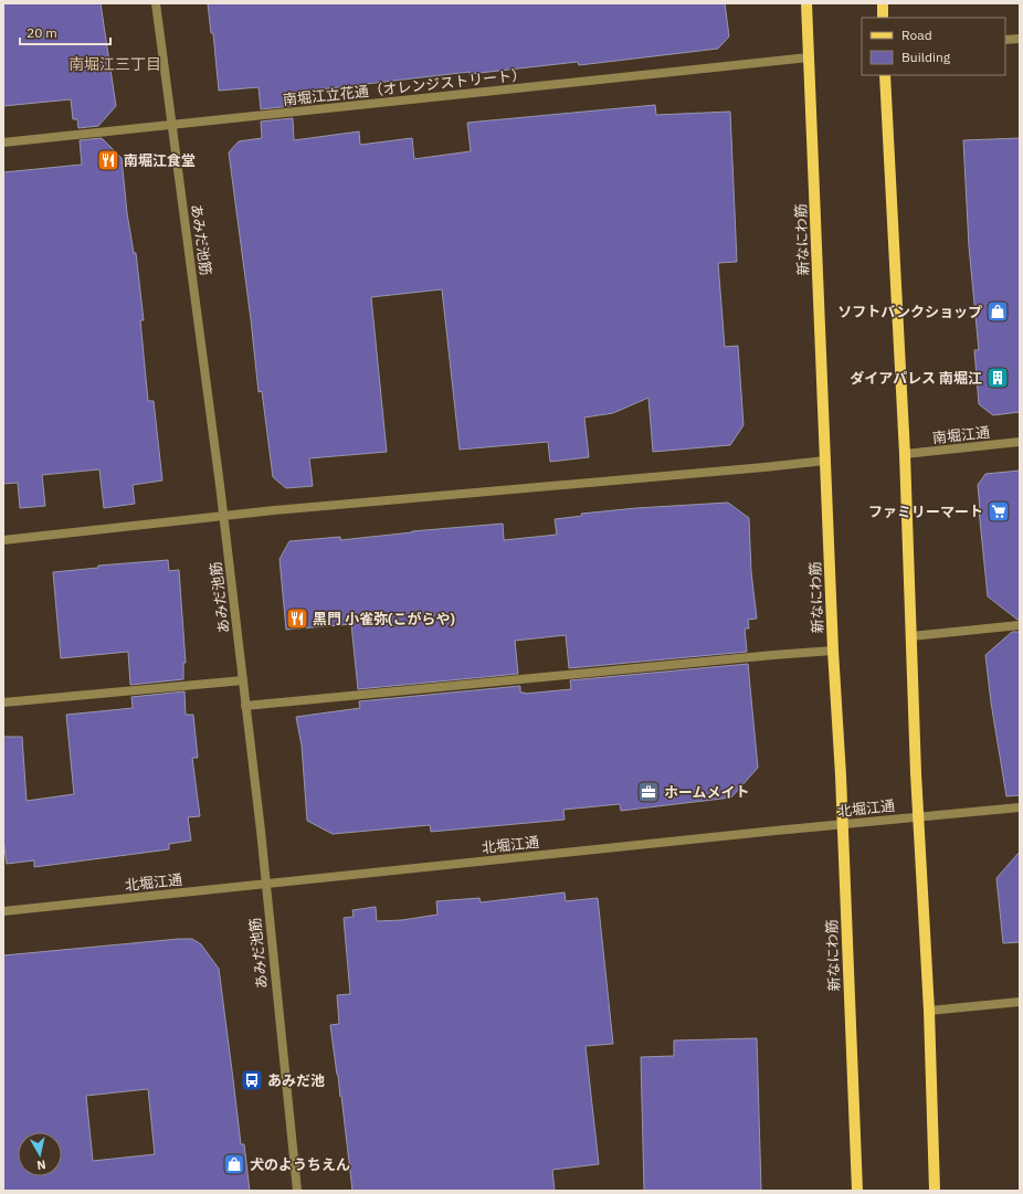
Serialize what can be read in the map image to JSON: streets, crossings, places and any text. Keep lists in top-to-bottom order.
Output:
{
  "streets": {
    "main road": ["新なにわ筋"],
    "street": [
      "南堀江立花通（オレンジストリート）",
      "あみだ池筋",
      "南堀江通",
      "北堀江通"
    ]
  },
  "crossings": [
    ["南堀江立花通（オレンジストリート）", "あみだ池筋"],
    ["南堀江立花通（オレンジストリート）", "新なにわ筋"],
    ["あみだ池筋", "北堀江通"],
    ["新なにわ筋", "北堀江通"]
  ],
  "districts": ["南堀江三丁目"],
  "places": {
    "restaurant": ["南堀江食堂", "黒門 小雀弥(こがらや)"],
    "shop": ["ソフトバンクショップ", "犬のようちえん"],
    "building": ["ダイアパレス 南堀江"],
    "supermarket": ["ファミリーマート"],
    "office": ["ホームメイト"],
    "bus stop": ["あみだ池"]
  },
  "legend": ["Road", "Building"],
  "scale_bar": "20 m",
  "north": "bottom"
}
